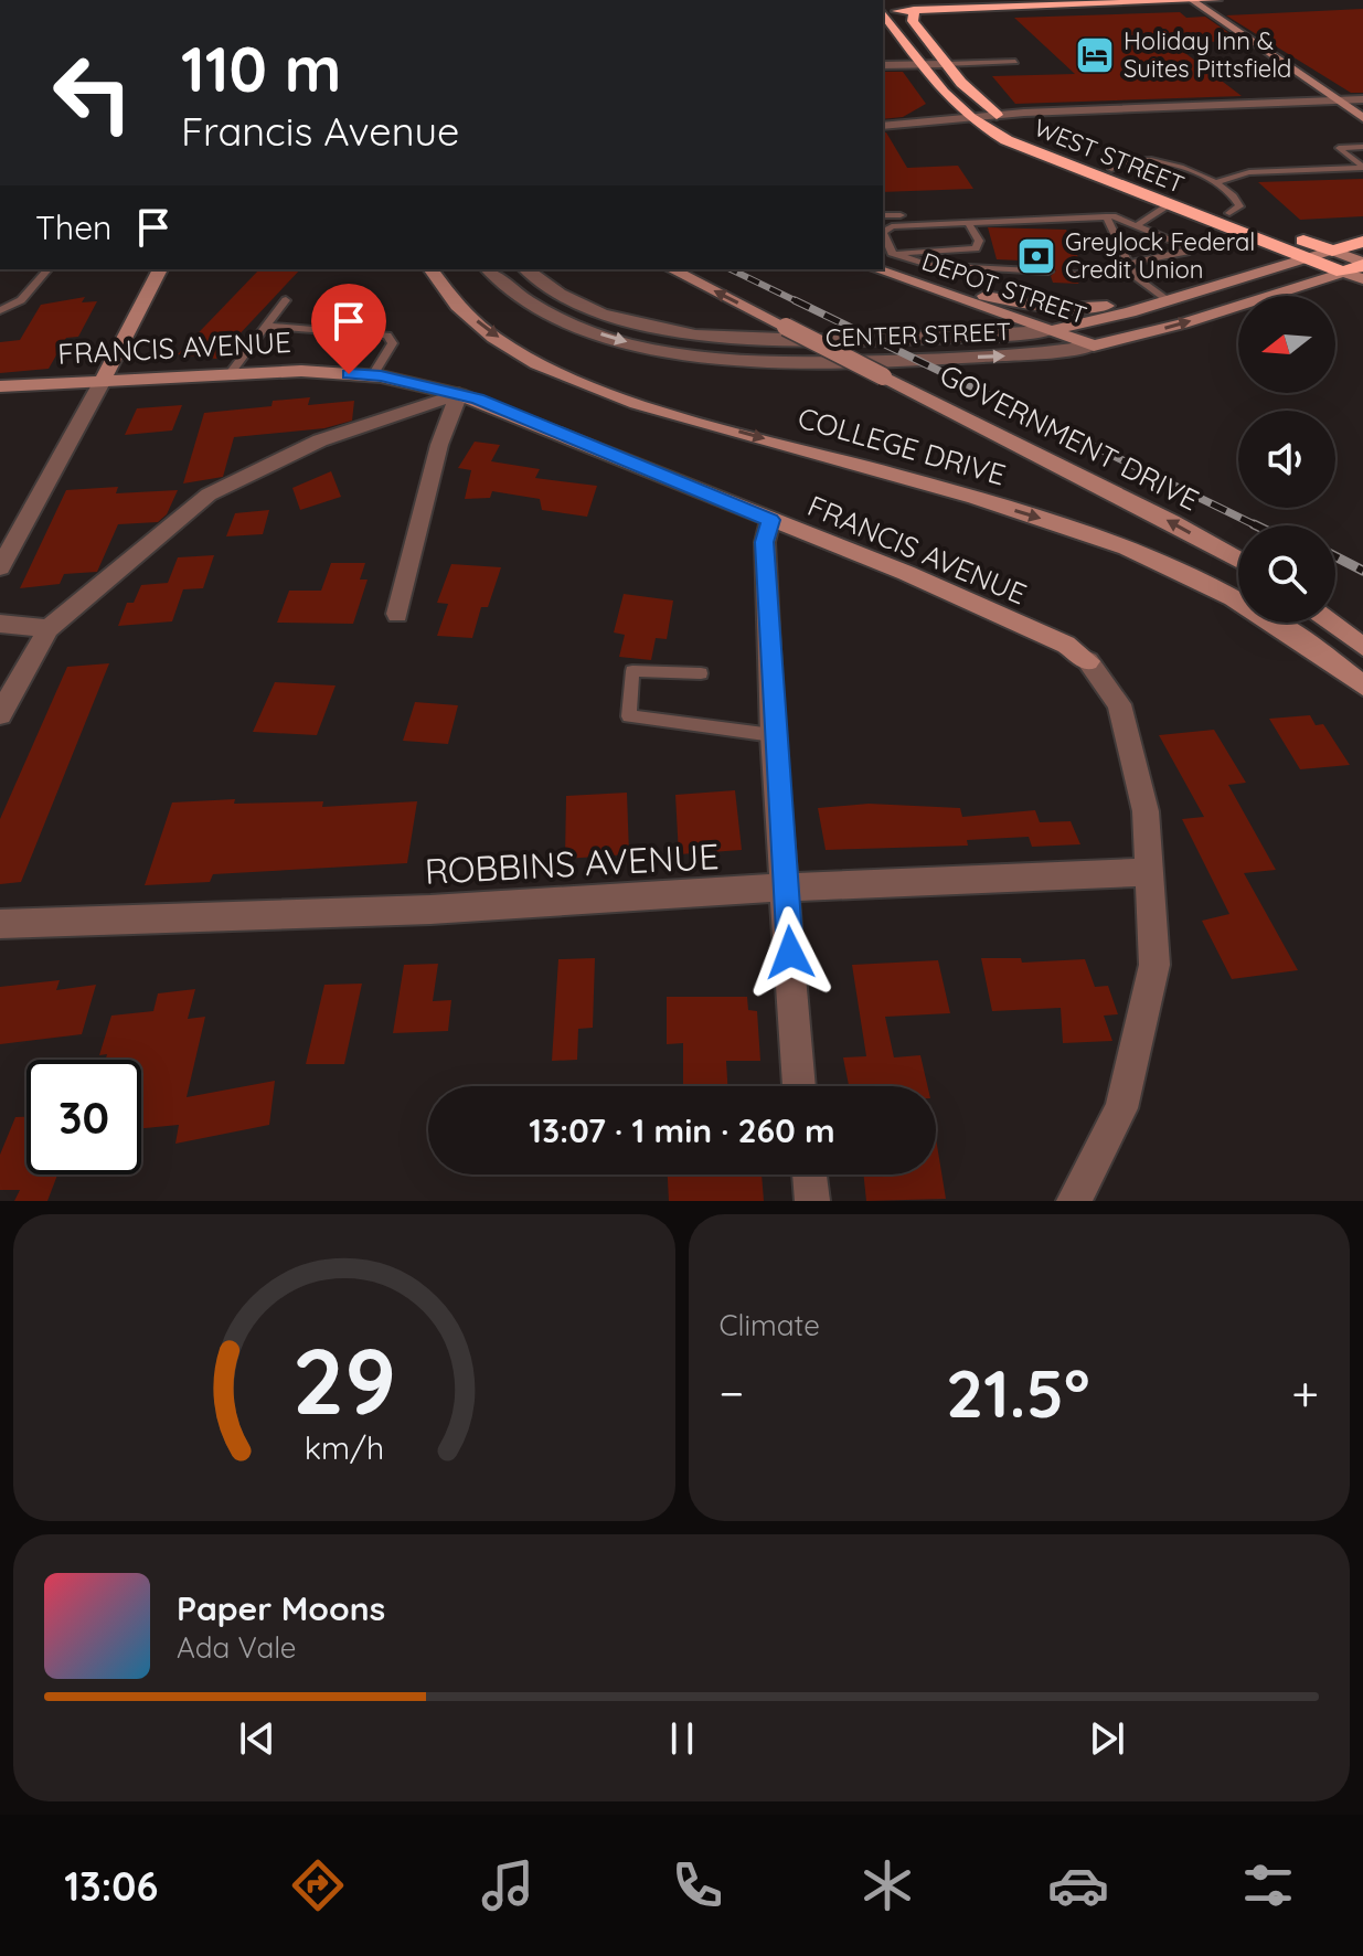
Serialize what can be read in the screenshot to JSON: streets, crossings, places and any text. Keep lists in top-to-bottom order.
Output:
{
  "streets": {
    "highway": ["WEST STREET", "CENTER STREET"],
    "street": [
      "DEPOT STREET",
      "FRANCIS AVENUE",
      "GOVERNMENT DRIVE",
      "COLLEGE DRIVE",
      "ROBBINS AVENUE"
    ]
  },
  "crossings": [
    ["WEST STREET", "CENTER STREET"],
    ["DEPOT STREET", "CENTER STREET"],
    ["FRANCIS AVENUE", "ROBBINS AVENUE"]
  ],
  "one_way": ["GOVERNMENT DRIVE", "COLLEGE DRIVE"],
  "places": {
    "hotel": ["Holiday Inn & Suites Pittsfield"],
    "bank": ["Greylock Federal Credit Union"]
  },
  "north": "left",
  "page": {
    "turn": ["110 m", "Francis Avenue"],
    "then": "Then",
    "limit": "30",
    "trip": "13:07 · 1 min · 260 m",
    "tile": "Climate",
    "heat": ["−", "21.5°", "+"],
    "song": ["Paper Moons", "Ada Vale"],
    "tabs": "13:06",
    "gauge": ["29", "km/h"]
  }
}
